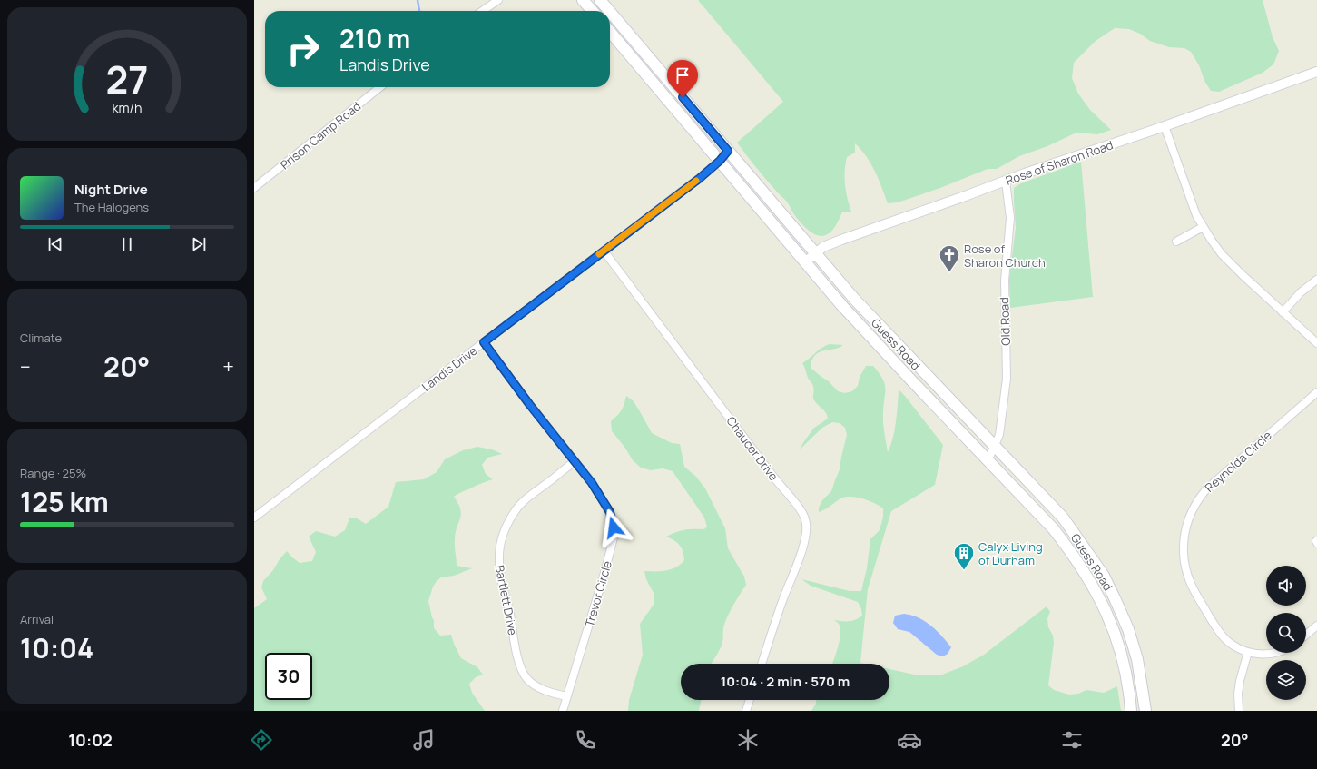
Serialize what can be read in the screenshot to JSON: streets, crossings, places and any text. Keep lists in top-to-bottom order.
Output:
{
  "streets": {
    "main road": ["Guess Road"],
    "street": [
      "Prison Camp Road",
      "Rose of Sharon Road",
      "Old Road",
      "Landis Drive",
      "Chaucer Drive",
      "Reynolda Circle",
      "Trevor Circle",
      "Bartlett Drive"
    ]
  },
  "crossings": [
    ["Rose of Sharon Road", "Old Road"],
    ["Rose of Sharon Road", "Guess Road"],
    ["Old Road", "Guess Road"],
    ["Guess Road", "Landis Drive"],
    ["Landis Drive", "Chaucer Drive"],
    ["Landis Drive", "Trevor Circle"],
    ["Trevor Circle", "Bartlett Drive"]
  ],
  "places": {
    "church": ["Rose of Sharon Church"],
    "building": ["Calyx Living of Durham"]
  },
  "page": {
    "turn": ["210 m", "Landis Drive"],
    "song": ["Night Drive", "The Halogens"],
    "tile": [
      "Climate",
      ["Range · 25%", "125 km"],
      ["Arrival", "10:04"]
    ],
    "heat": ["−", "20°", "+"],
    "limit": "30",
    "trip": "10:04 · 2 min · 570 m",
    "tabs": ["10:02", "20°"],
    "gauge": ["27", "km/h"]
  }
}
